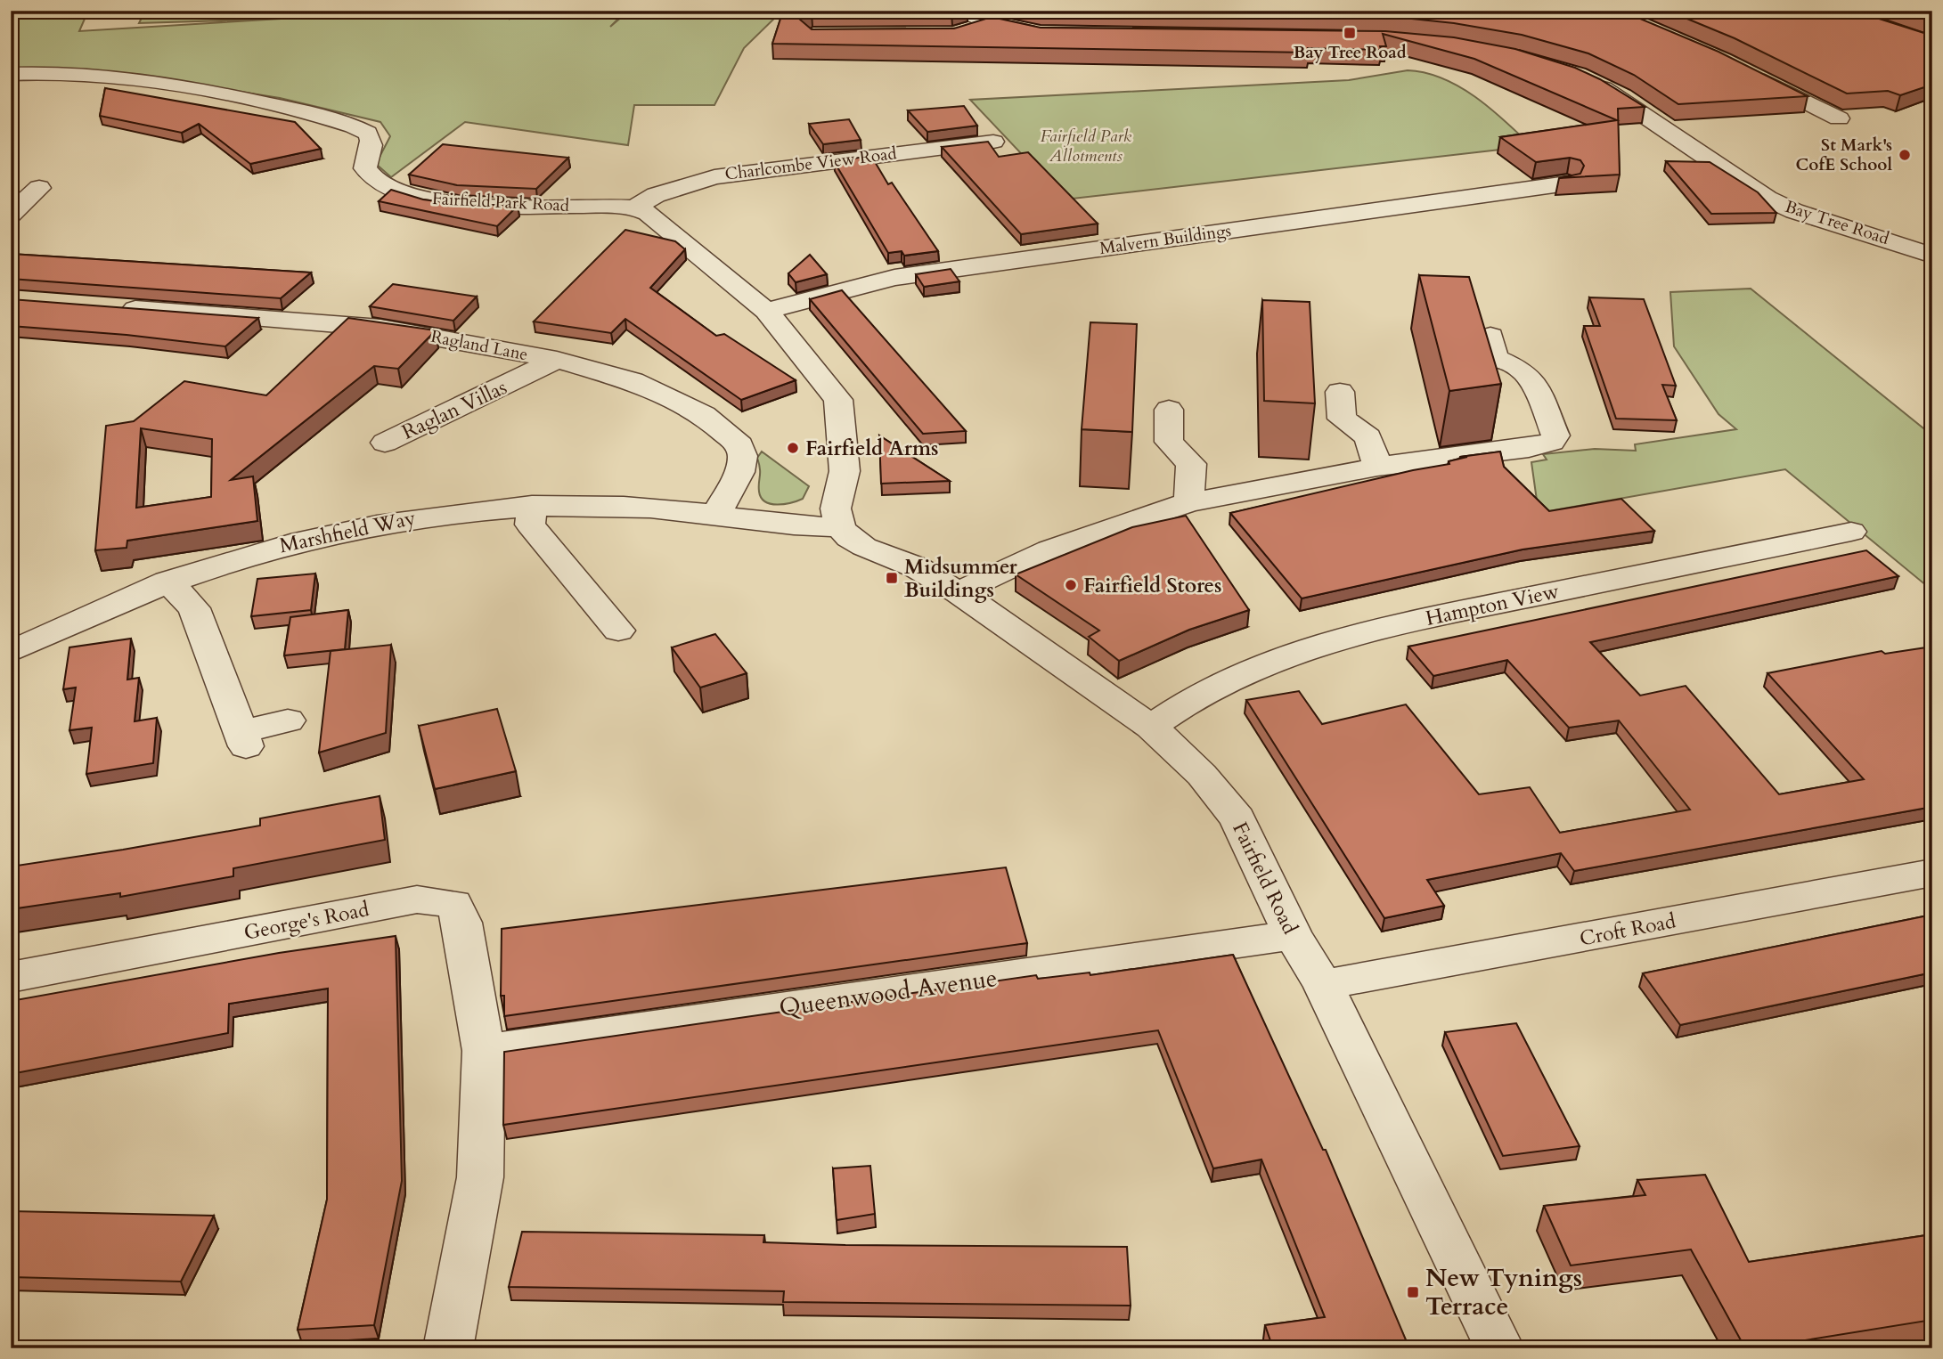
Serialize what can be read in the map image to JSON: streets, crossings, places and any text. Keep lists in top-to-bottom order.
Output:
{
  "streets": {
    "street": [
      "Charlcombe View Road",
      "Fairfield Park Road",
      "Bay Tree Road",
      "Malvern Buildings",
      "Ragland Lane",
      "Raglan Villas",
      "Marshfield Way",
      "Hampton View",
      "Fairfield Road",
      "George's Road",
      "Croft Road",
      "Queenwood Avenue"
    ]
  },
  "crossings": [
    ["Charlcombe View Road", "Fairfield Park Road"],
    ["Ragland Lane", "Raglan Villas"],
    ["Ragland Lane", "Marshfield Way"],
    ["Marshfield Way", "Fairfield Road"],
    ["Hampton View", "Fairfield Road"],
    ["Fairfield Road", "Croft Road"],
    ["Fairfield Road", "Queenwood Avenue"],
    ["George's Road", "Queenwood Avenue"]
  ],
  "parks": ["Fairfield Park Allotments"],
  "places": {
    "transit": ["Bay Tree Road", "Midsummer Buildings", "New Tynings Terrace"],
    "other": ["St Mark's CofE School", "Fairfield Arms", "Fairfield Stores"]
  }
}
